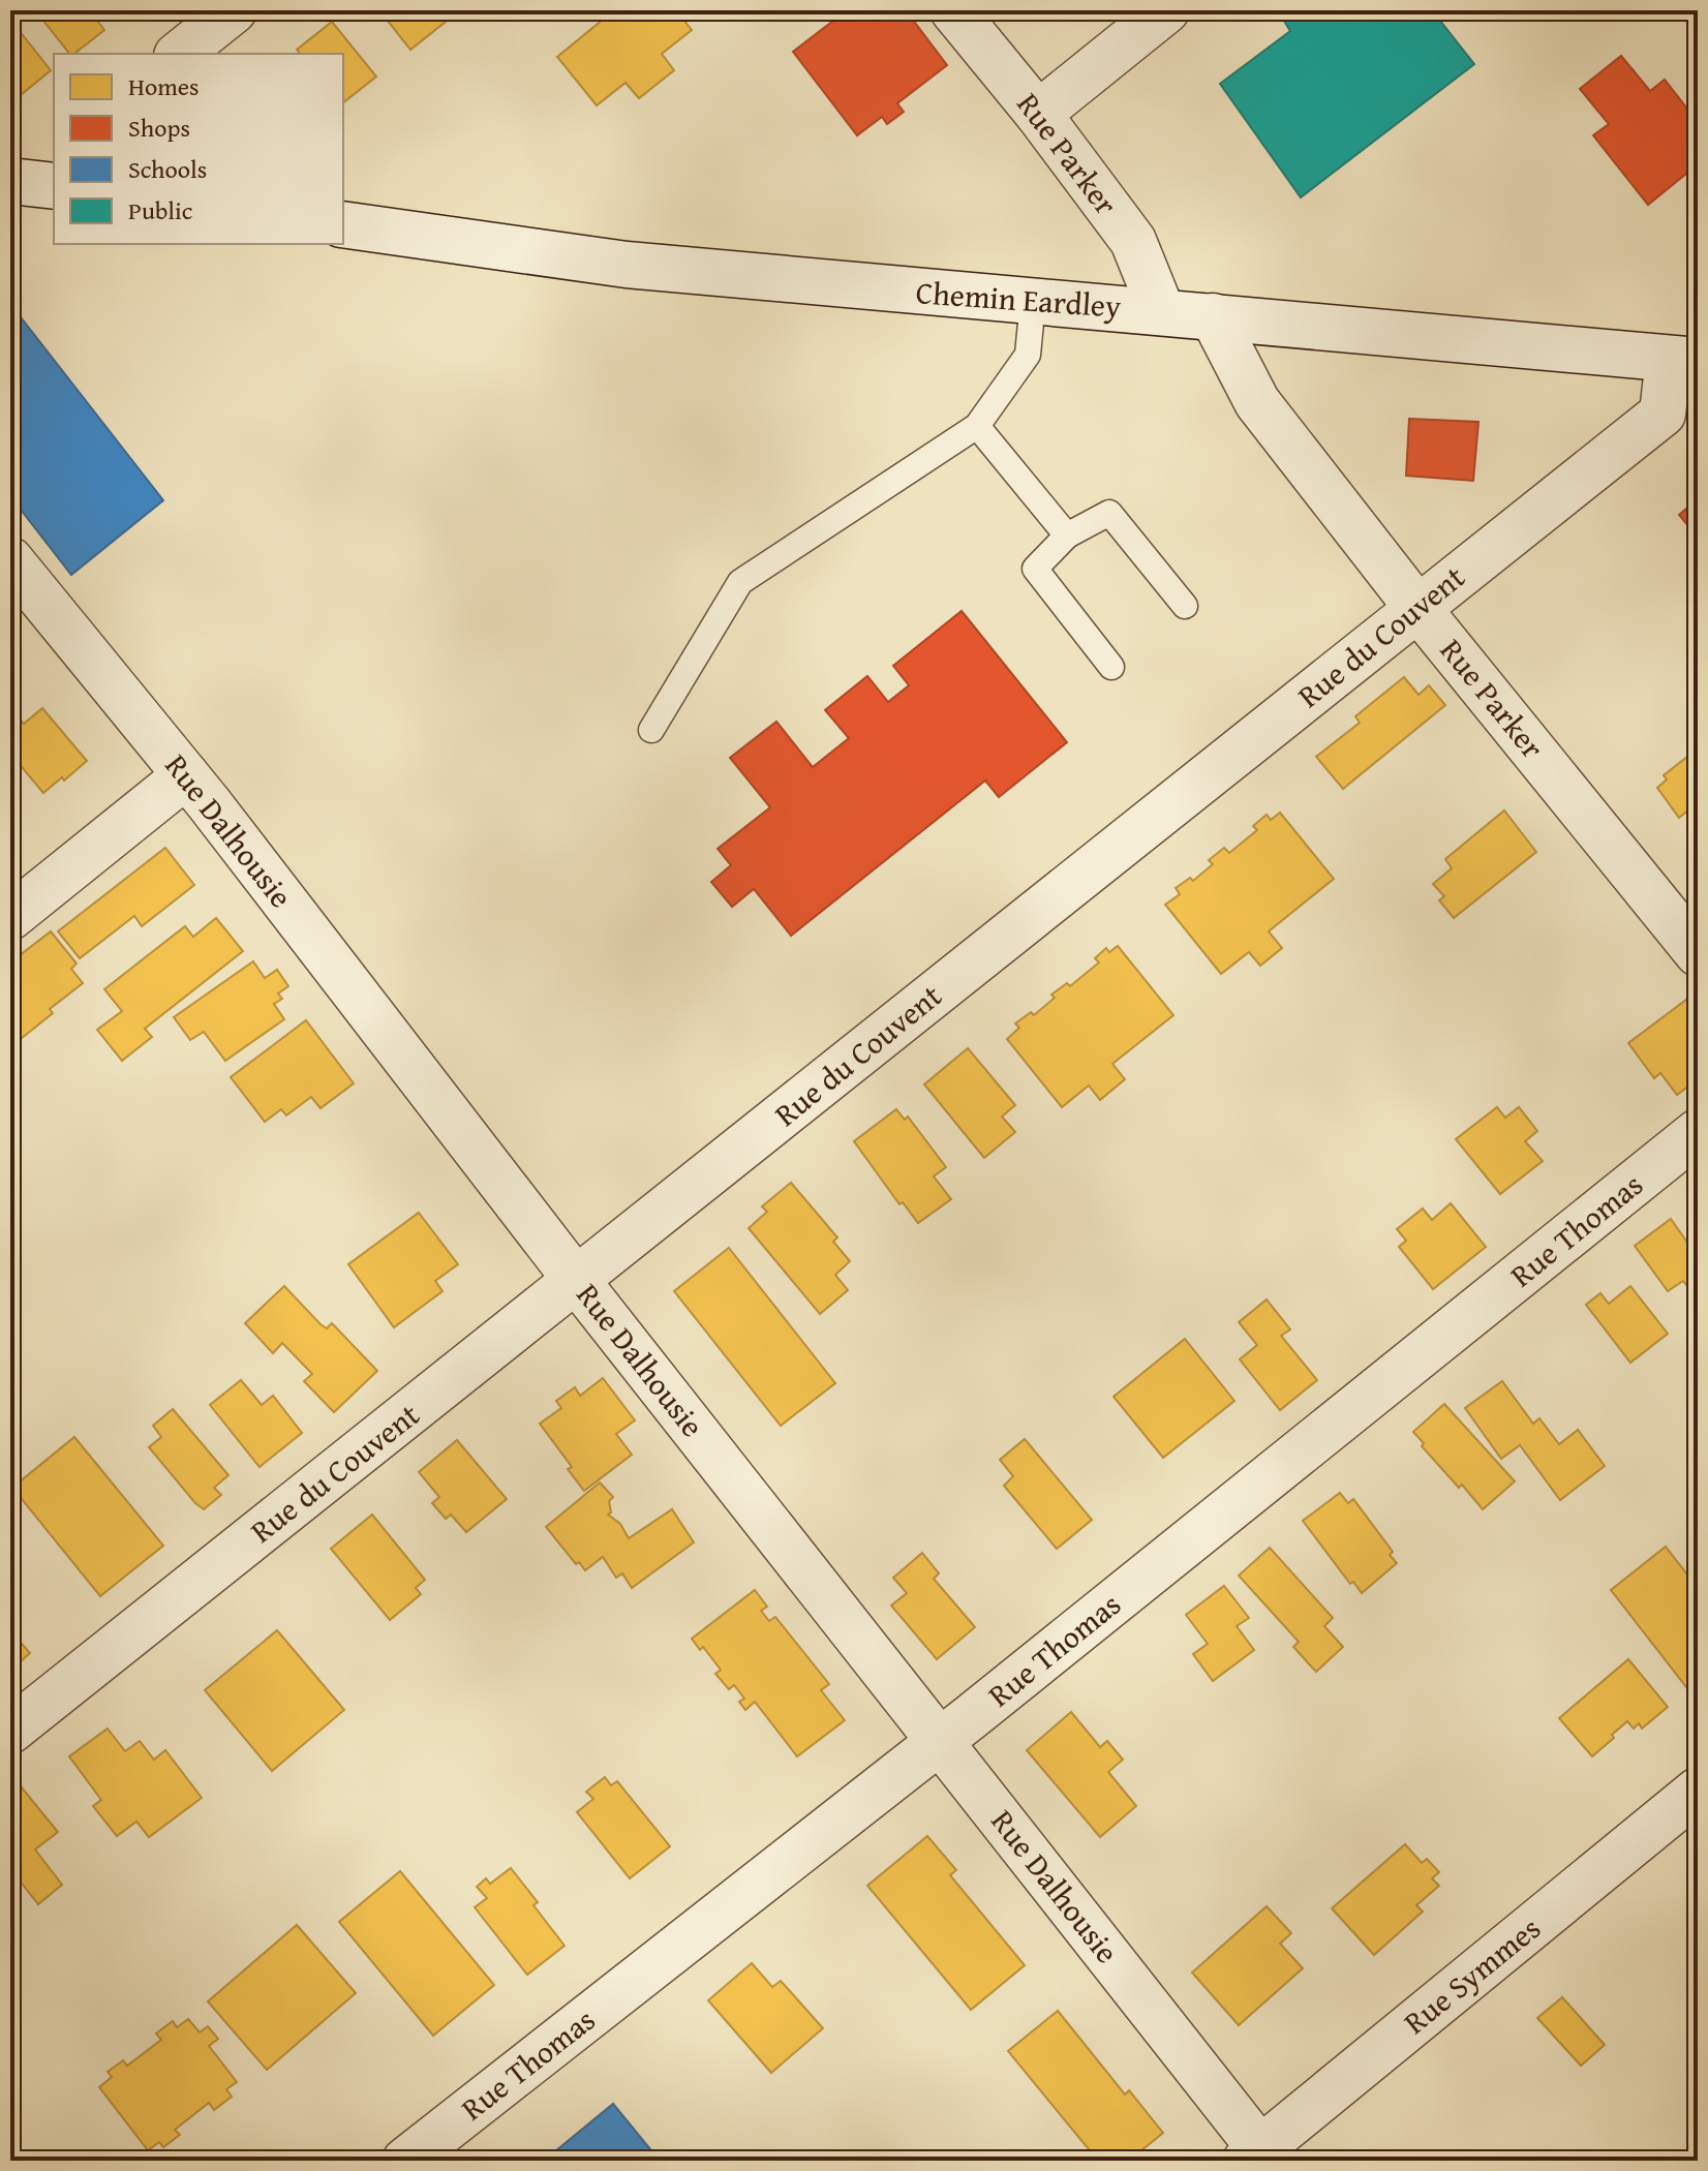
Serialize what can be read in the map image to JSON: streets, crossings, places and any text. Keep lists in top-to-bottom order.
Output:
{
  "streets": {
    "street": [
      "Rue Parker",
      "Chemin Eardley",
      "Rue du Couvent",
      "Rue Dalhousie",
      "Rue Thomas",
      "Rue Symmes"
    ]
  },
  "crossings": [
    ["Rue Parker", "Chemin Eardley"],
    ["Rue Parker", "Rue du Couvent"],
    ["Chemin Eardley", "Rue du Couvent"],
    ["Rue du Couvent", "Rue Dalhousie"],
    ["Rue Dalhousie", "Rue Thomas"],
    ["Rue Dalhousie", "Rue Symmes"]
  ],
  "legend": [
    "Homes",
    "Shops",
    "Schools",
    "Public"
  ]
}
